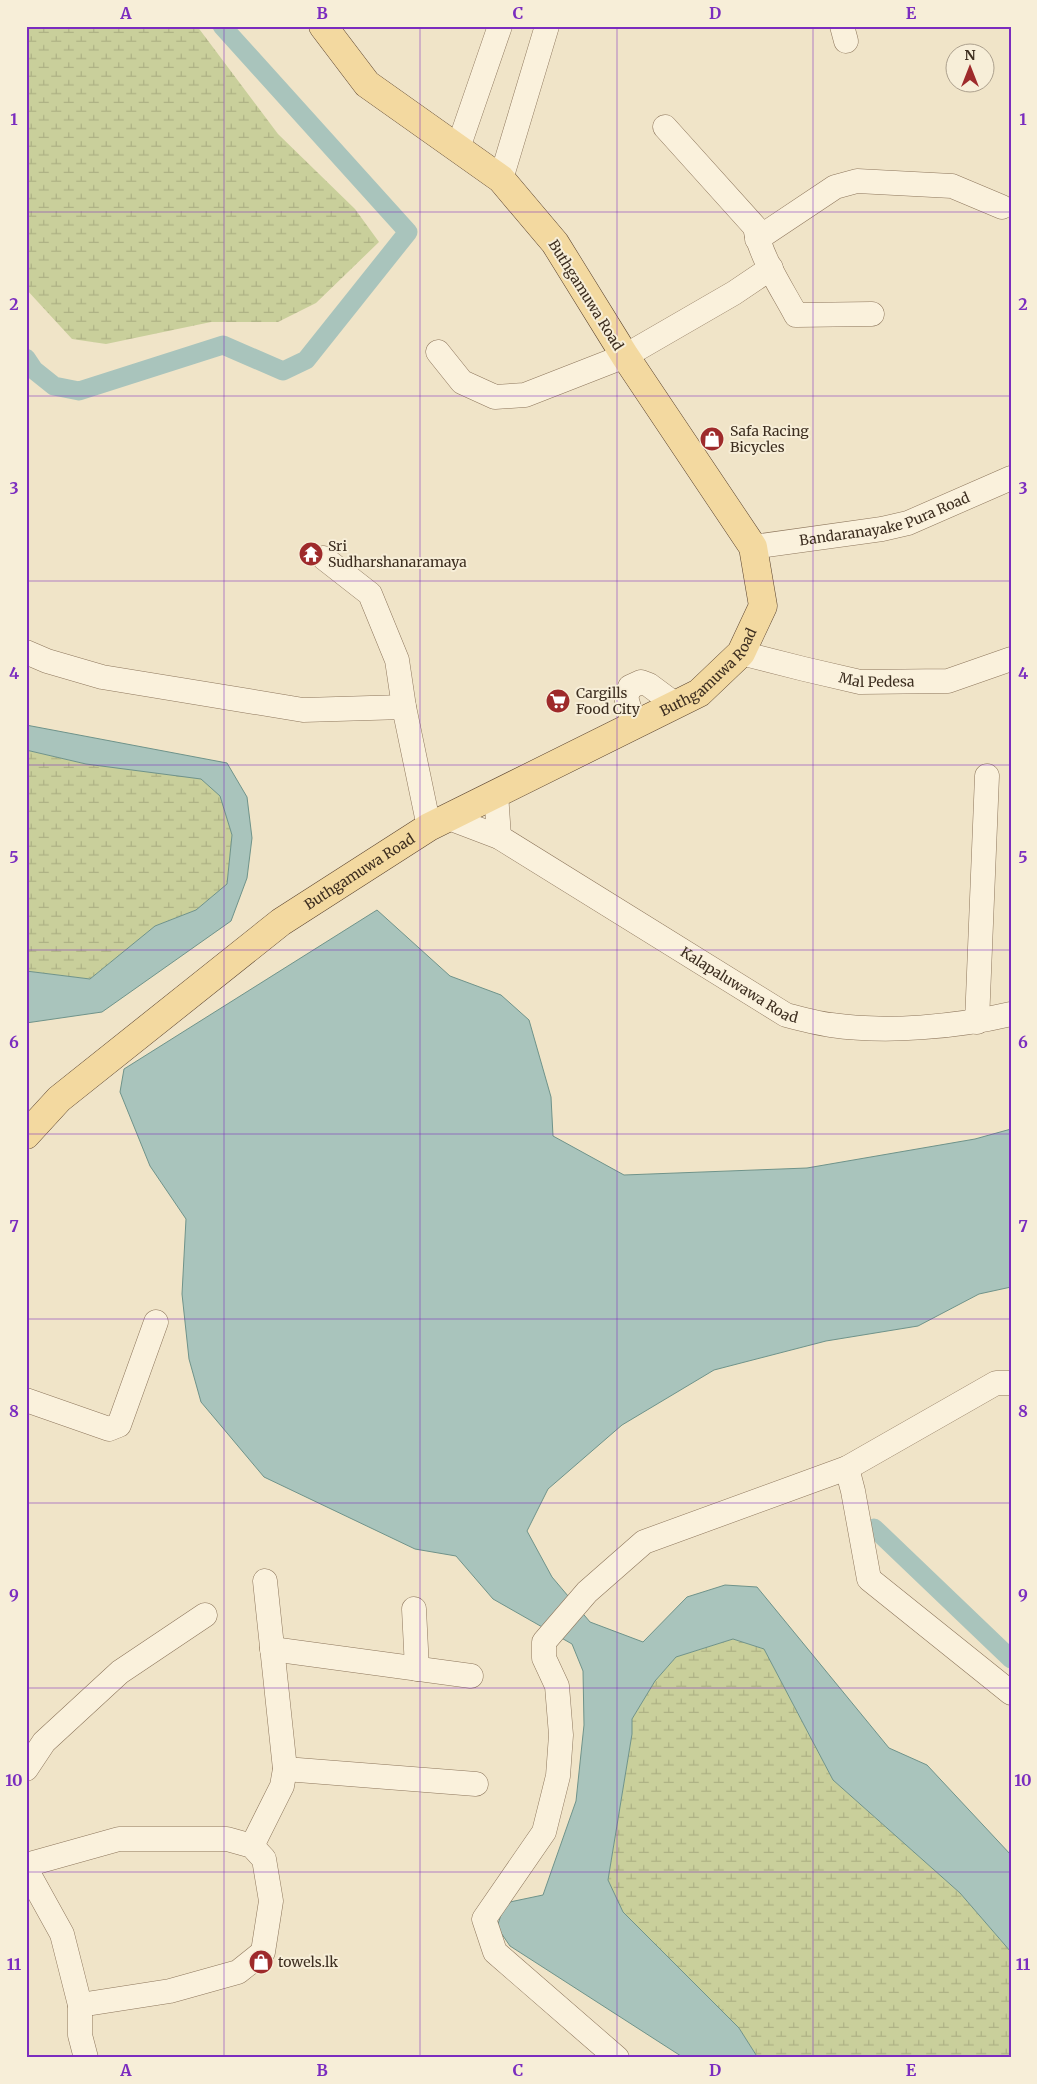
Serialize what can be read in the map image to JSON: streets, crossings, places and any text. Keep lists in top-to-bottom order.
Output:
{
  "streets": {
    "main road": ["Buthgamuwa Road"],
    "street": ["Bandaranayake Pura Road", "Mal Pedesa", "Kalapaluwawa Road"]
  },
  "crossings": [
    ["Buthgamuwa Road", "Bandaranayake Pura Road"],
    ["Buthgamuwa Road", "Mal Pedesa"],
    ["Buthgamuwa Road", "Kalapaluwawa Road"]
  ],
  "places": {
    "shop": ["Safa Racing Bicycles", "towels.lk"],
    "temple": ["Sri Sudharshanaramaya"],
    "supermarket": ["Cargills Food City"]
  },
  "north": "top",
  "grid": {
    "columns": [
      "A",
      "B",
      "C",
      "D",
      "E"
    ],
    "rows": [
      "1",
      "2",
      "3",
      "4",
      "5",
      "6",
      "7",
      "8",
      "9",
      "10",
      "11"
    ]
  }
}
